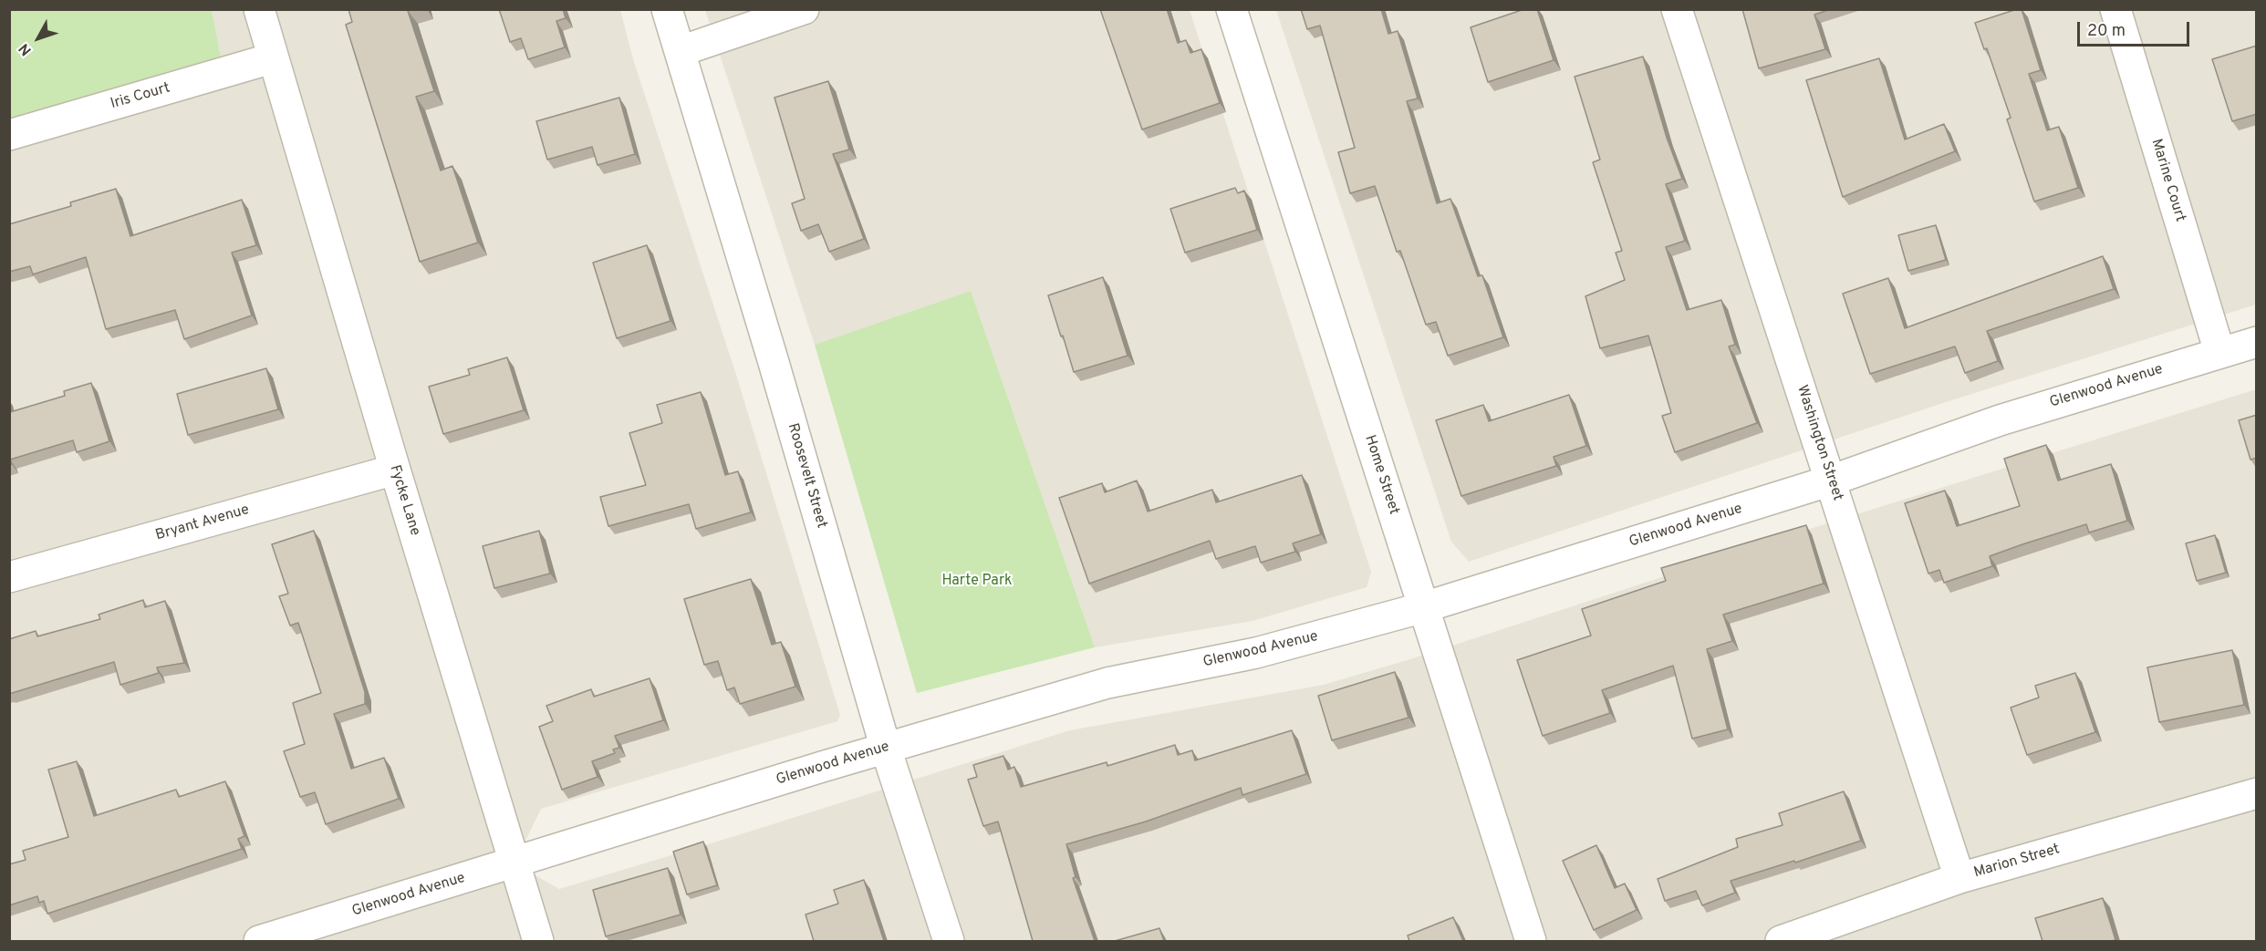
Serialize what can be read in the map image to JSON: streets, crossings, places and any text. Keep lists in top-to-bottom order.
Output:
{
  "streets": {
    "street": [
      "Iris Court",
      "Marine Court",
      "Glenwood Avenue",
      "Washington Street",
      "Home Street",
      "Roosevelt Street",
      "Fycke Lane",
      "Bryant Avenue",
      "Marion Street"
    ]
  },
  "crossings": [
    ["Iris Court", "Fycke Lane"],
    ["Marine Court", "Glenwood Avenue"],
    ["Glenwood Avenue", "Washington Street"],
    ["Glenwood Avenue", "Home Street"],
    ["Glenwood Avenue", "Roosevelt Street"],
    ["Glenwood Avenue", "Fycke Lane"],
    ["Washington Street", "Marion Street"],
    ["Fycke Lane", "Bryant Avenue"]
  ],
  "parks": ["Harte Park"],
  "scale_bar": "20 m",
  "north": "bottom left"
}
